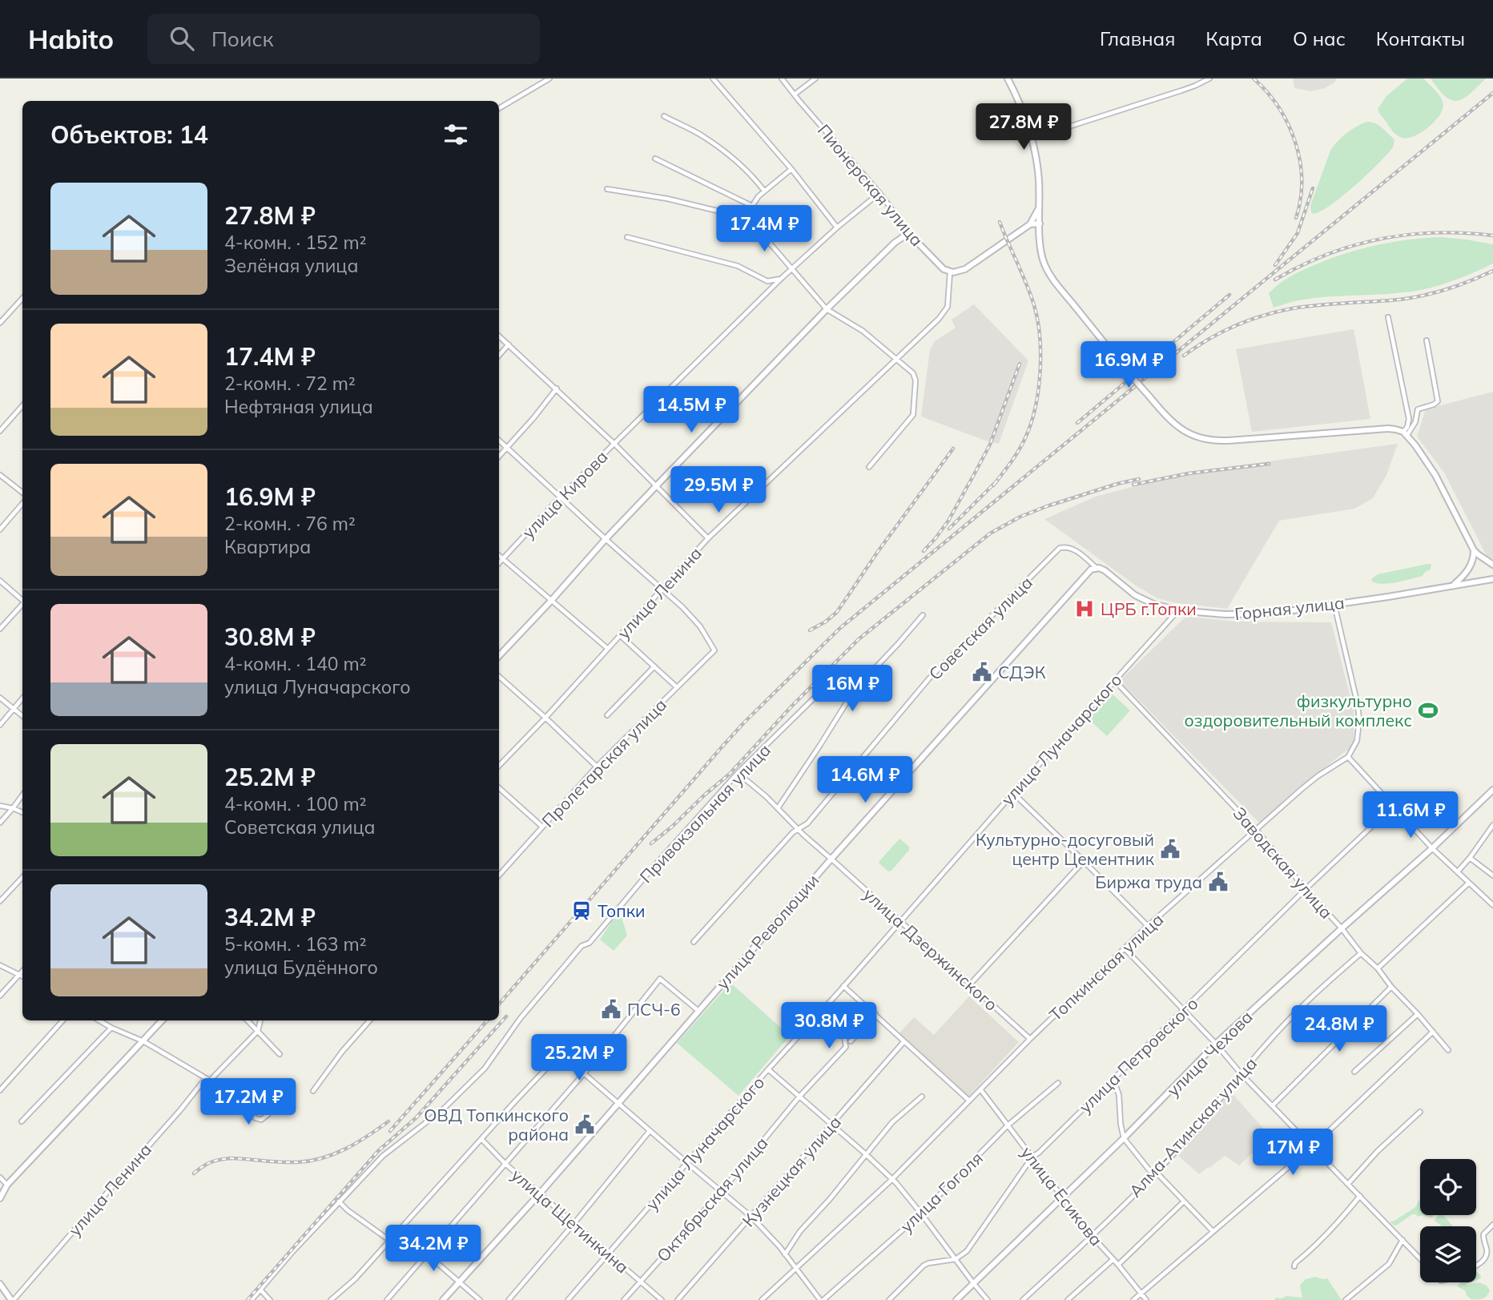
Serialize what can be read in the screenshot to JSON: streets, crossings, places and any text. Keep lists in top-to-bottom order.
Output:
{
  "streets": {
    "street": [
      "Пионерская улица",
      "улица Кирова",
      "улица Ленина",
      "Горная улица",
      "Советская улица",
      "улица Луначарского",
      "Пролетарская улица",
      "Привокзальная улица",
      "Заводская улица",
      "улица Революции",
      "улица Дзержинского",
      "Топкинская улица",
      "улица Чехова",
      "улица Петровского",
      "Алма-Атинская улица",
      "Кузнецкая улица",
      "улица Гоголя",
      "улица Есикова",
      "Октябрьская улица",
      "улица Щетинкина"
    ]
  },
  "crossings": [
    ["Пионерская улица", "улица Кирова"],
    ["Пионерская улица", "улица Ленина"],
    ["улица Ленина", "Пролетарская улица"],
    ["Горная улица", "Советская улица"],
    ["Горная улица", "улица Луначарского"],
    ["Горная улица", "улица Революции"],
    ["Советская улица", "улица Революции"],
    ["Советская улица", "улица Дзержинского"],
    ["улица Луначарского", "Заводская улица"],
    ["улица Луначарского", "улица Дзержинского"],
    ["улица Луначарского", "улица Щетинкина"],
    ["Привокзальная улица", "улица Дзержинского"],
    ["Заводская улица", "Топкинская улица"],
    ["Заводская улица", "улица Чехова"],
    ["Заводская улица", "улица Петровского"],
    ["Заводская улица", "Алма-Атинская улица"],
    ["улица Революции", "улица Дзержинского"],
    ["улица Революции", "улица Щетинкина"],
    ["улица Дзержинского", "Топкинская улица"],
    ["Топкинская улица", "улица Есикова"],
    ["улица Чехова", "улица Есикова"],
    ["улица Петровского", "улица Есикова"],
    ["Алма-Атинская улица", "улица Есикова"],
    ["улица Гоголя", "улица Есикова"],
    ["Октябрьская улица", "улица Щетинкина"]
  ],
  "places": {
    "hospital": ["ЦРБ г.Топки"],
    "public building": [
      "СДЭК",
      "Культурно-досуговый центр Цементник",
      "Биржа труда",
      "ПСЧ-6",
      "ОВД Топкинского района"
    ],
    "sports": ["физкультурно оздоровительный комплекс"],
    "station": ["Топки"]
  },
  "page": {
    "header": "Habito",
    "search": "Поиск",
    "nav": [
      "Главная",
      "Карта",
      "О нас",
      "Контакты"
    ],
    "heading": "Объектов: 14",
    "price": [
      "27.8M ₽",
      "17.4M ₽",
      "16.9M ₽",
      "14.5M ₽",
      "29.5M ₽",
      "16M ₽",
      "14.6M ₽",
      "11.6M ₽",
      "30.8M ₽",
      "24.8M ₽",
      "25.2M ₽",
      "17.2M ₽",
      "17M ₽",
      "34.2M ₽"
    ],
    "list": [
      {
        "name": "27.8M ₽",
        "note": "4-комн. · 152 m² · Зелёная улица"
      },
      {
        "name": "17.4M ₽",
        "note": "2-комн. · 72 m² · Нефтяная улица"
      },
      {
        "name": "16.9M ₽",
        "note": "2-комн. · 76 m² · Квартира"
      },
      {
        "name": "30.8M ₽",
        "note": "4-комн. · 140 m² · улица Луначарского"
      },
      {
        "name": "25.2M ₽",
        "note": "4-комн. · 100 m² · Советская улица"
      },
      {
        "name": "34.2M ₽",
        "note": "5-комн. · 163 m² · улица Будённого"
      }
    ]
  }
}
